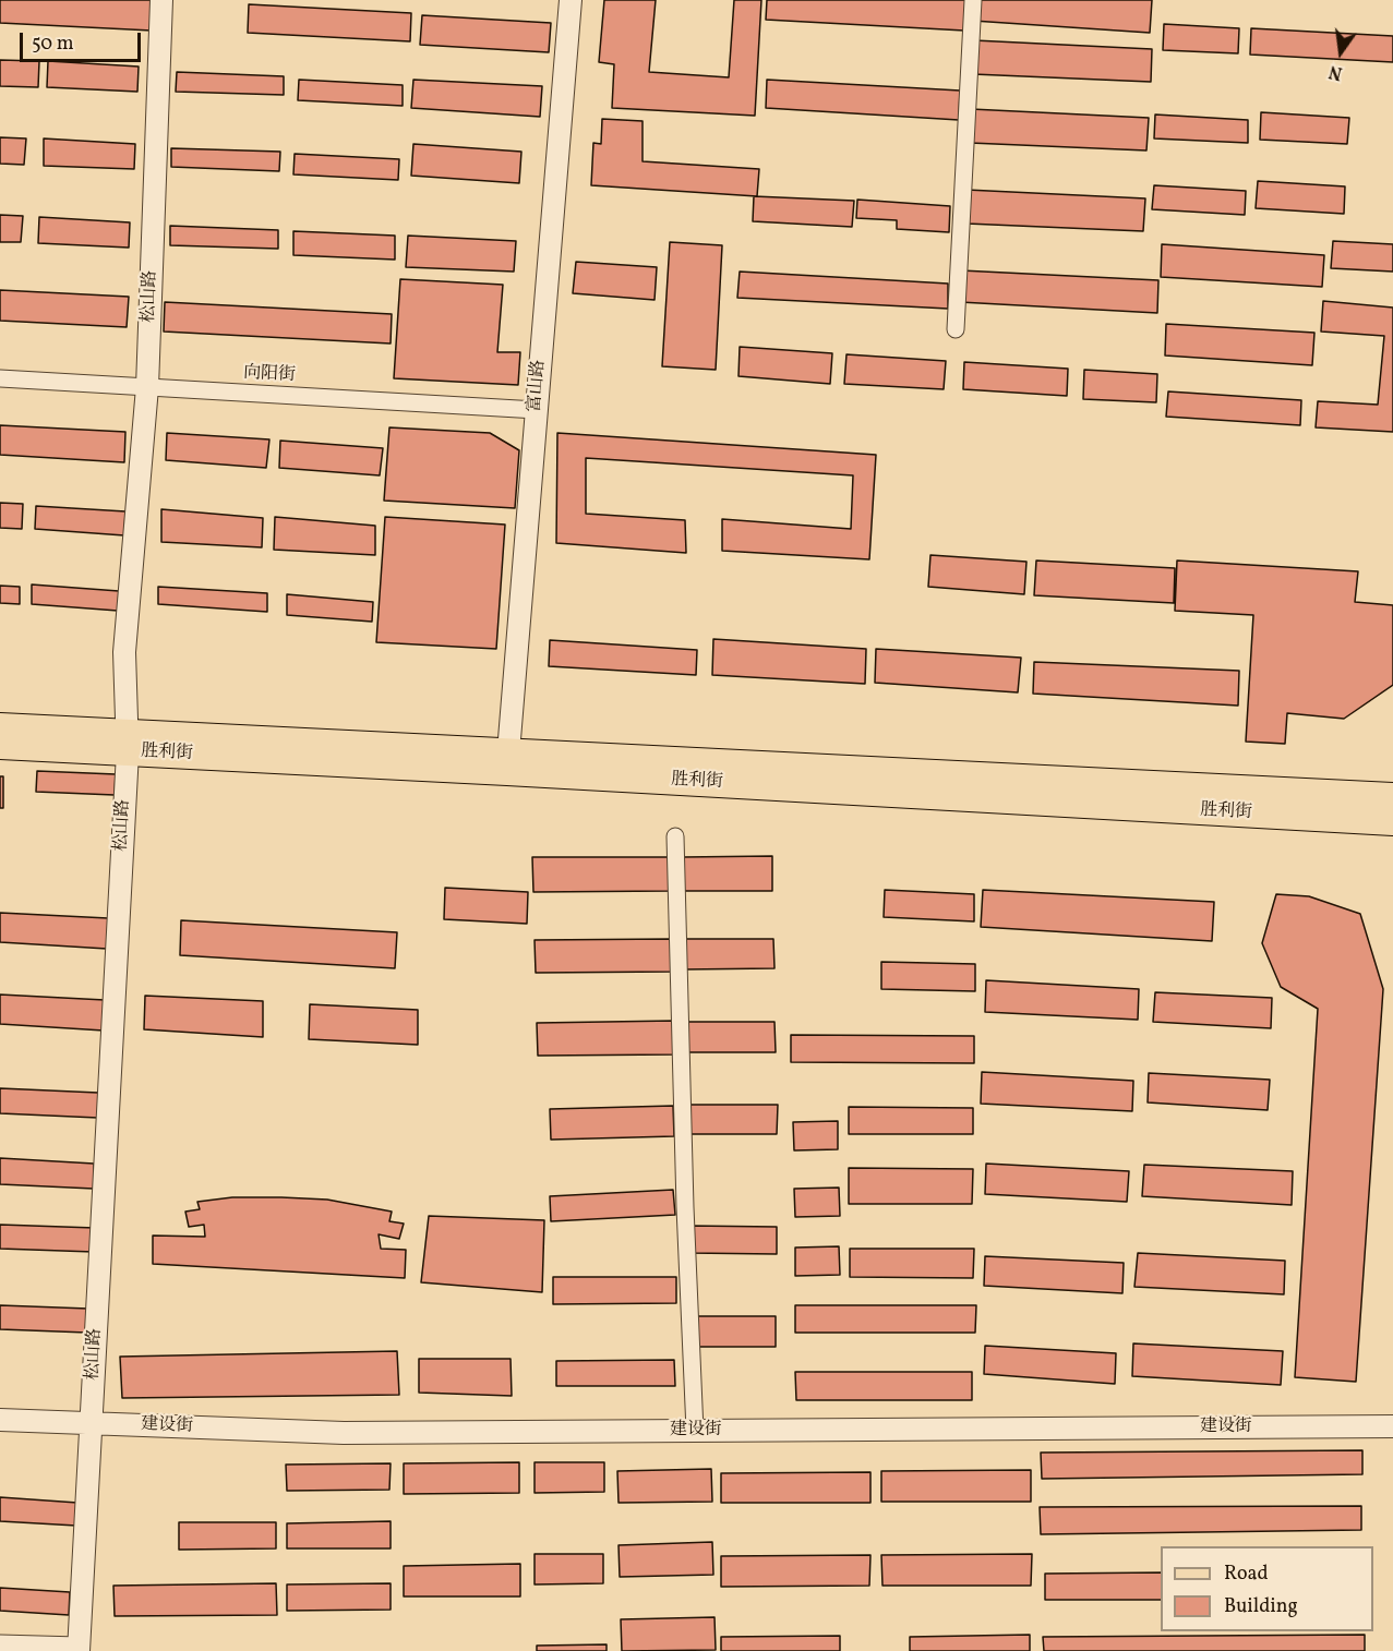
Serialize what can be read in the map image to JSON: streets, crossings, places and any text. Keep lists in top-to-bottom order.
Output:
{
  "streets": {
    "main road": ["胜利街"],
    "street": [
      "松山路",
      "向阳街",
      "富山路",
      "建设街"
    ]
  },
  "crossings": [
    ["松山路", "向阳街"],
    ["松山路", "胜利街"],
    ["松山路", "建设街"],
    ["向阳街", "富山路"],
    ["富山路", "胜利街"]
  ],
  "legend": ["Road", "Building"],
  "scale_bar": "50 m",
  "north": "bottom"
}
